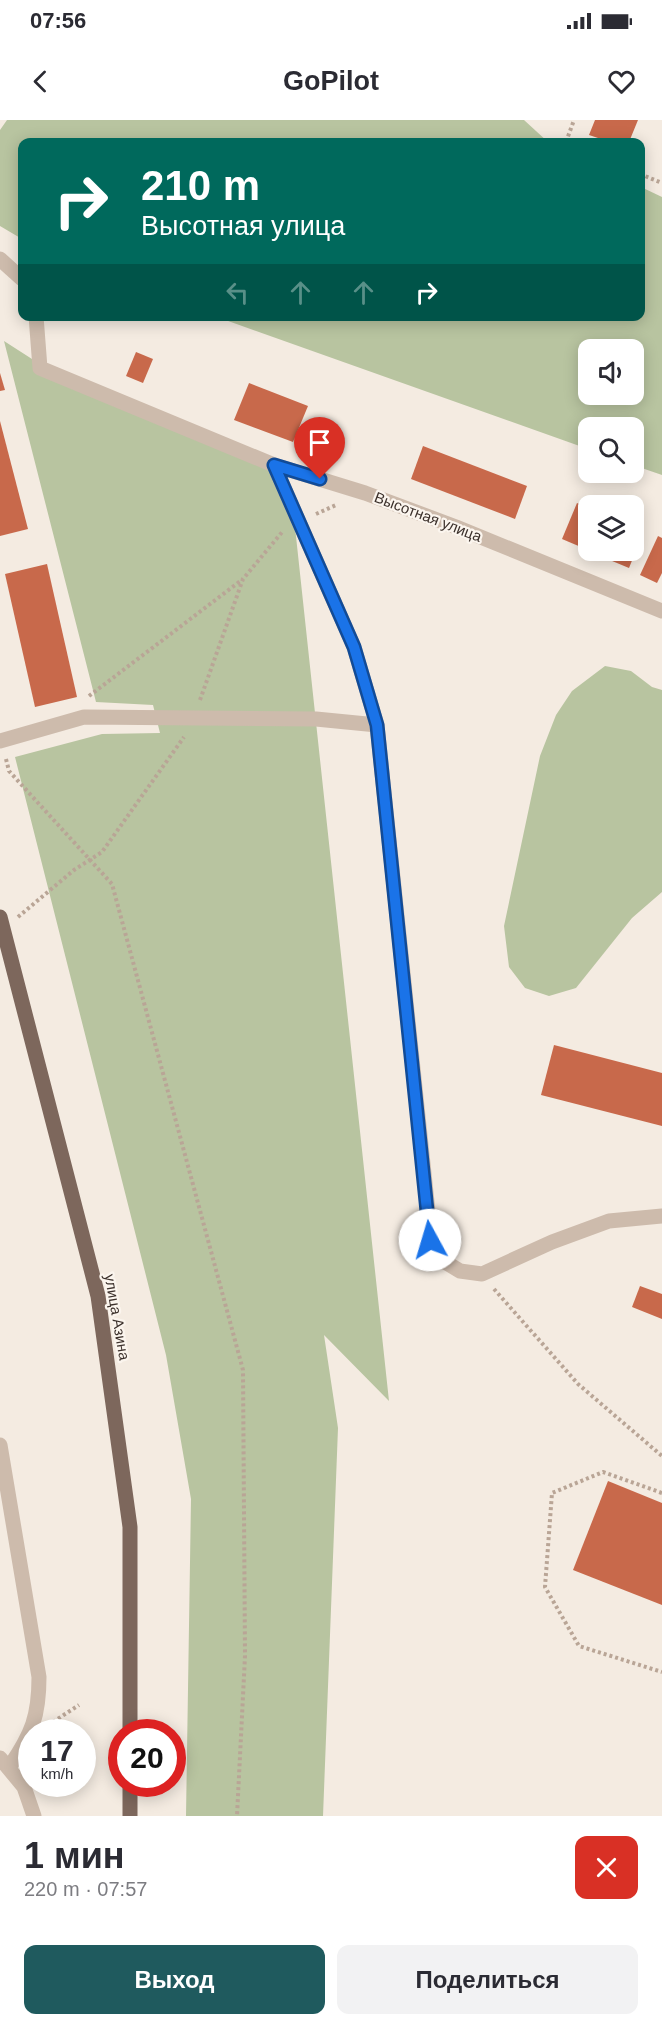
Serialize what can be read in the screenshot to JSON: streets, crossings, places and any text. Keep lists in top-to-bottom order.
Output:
{
  "streets": {
    "main road": ["улица Азина"],
    "street": ["Высотная улица"]
  },
  "page": {
    "status": "07:56",
    "header": "GoPilot",
    "turn": ["210 m", "Высотная улица"],
    "speed": "17 km/h",
    "limit": "20",
    "heading": ["1 мин", "220 m · 07:57"],
    "buttons": ["Выход", "Поделиться"]
  }
}
